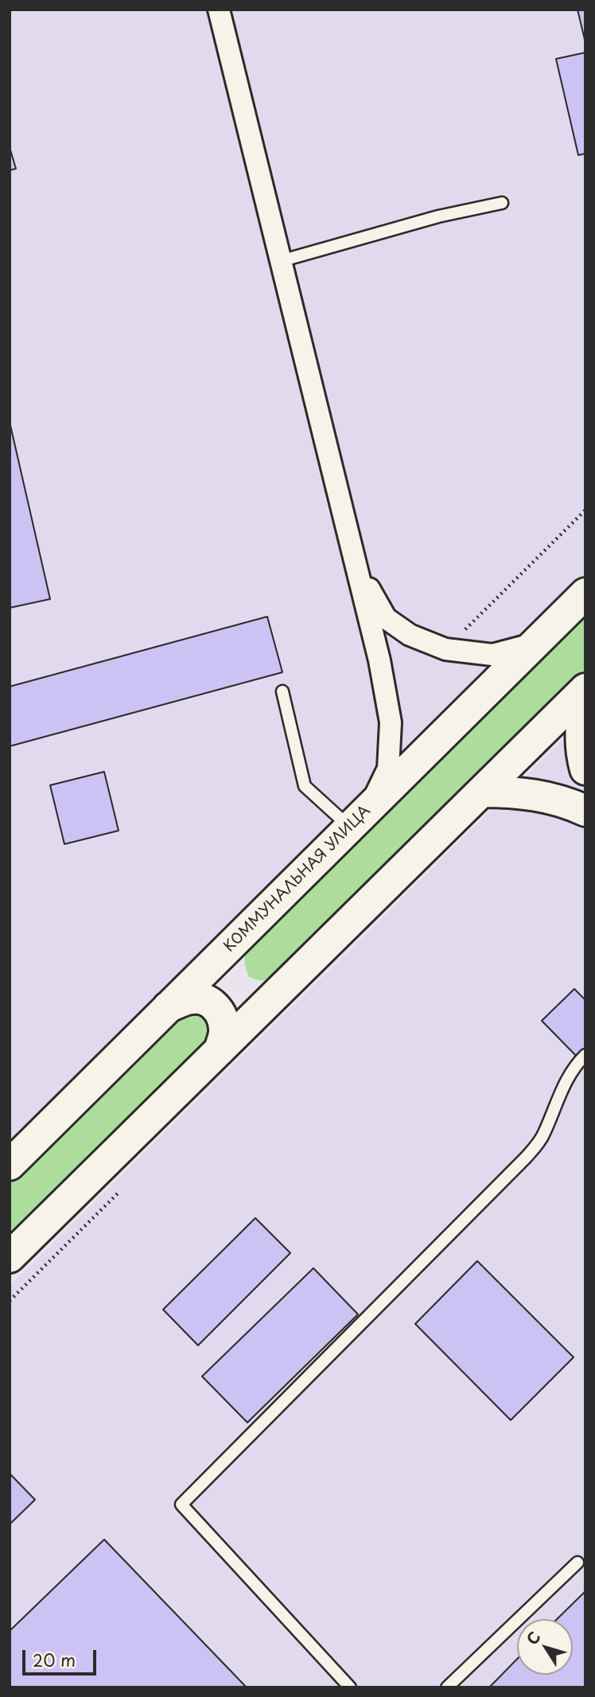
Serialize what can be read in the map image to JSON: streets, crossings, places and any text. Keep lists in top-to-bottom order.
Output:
{
  "streets": {
    "main road": ["КОММУНАЛЬНАЯ УЛИЦА"]
  },
  "scale_bar": "20 m",
  "north": "top left"
}
